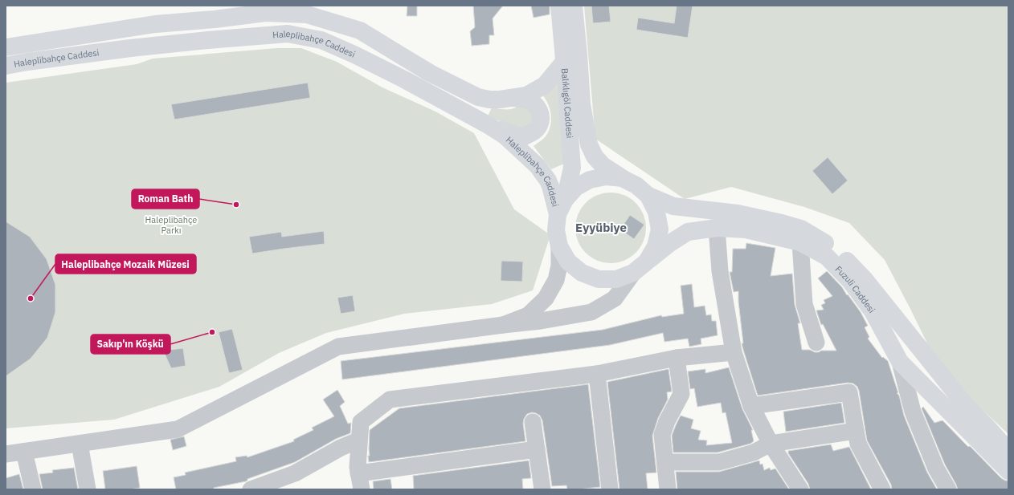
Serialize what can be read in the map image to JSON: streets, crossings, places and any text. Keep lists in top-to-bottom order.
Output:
{
  "streets": {
    "main road": ["Haleplibahçe Caddesi", "Balıklıgöl Caddesi", "Fuzuli Caddesi"]
  },
  "crossings": [
    ["Haleplibahçe Caddesi", "Balıklıgöl Caddesi"],
    ["Haleplibahçe Caddesi", "Fuzuli Caddesi"],
    ["Balıklıgöl Caddesi", "Fuzuli Caddesi"]
  ],
  "districts": ["Eyyübiye"],
  "parks": ["Haleplibahçe Parkı"],
  "places": ["Roman Bath", "Haleplibahçe Mozaik Müzesi", "Sakıp'ın Köşkü"]
}
